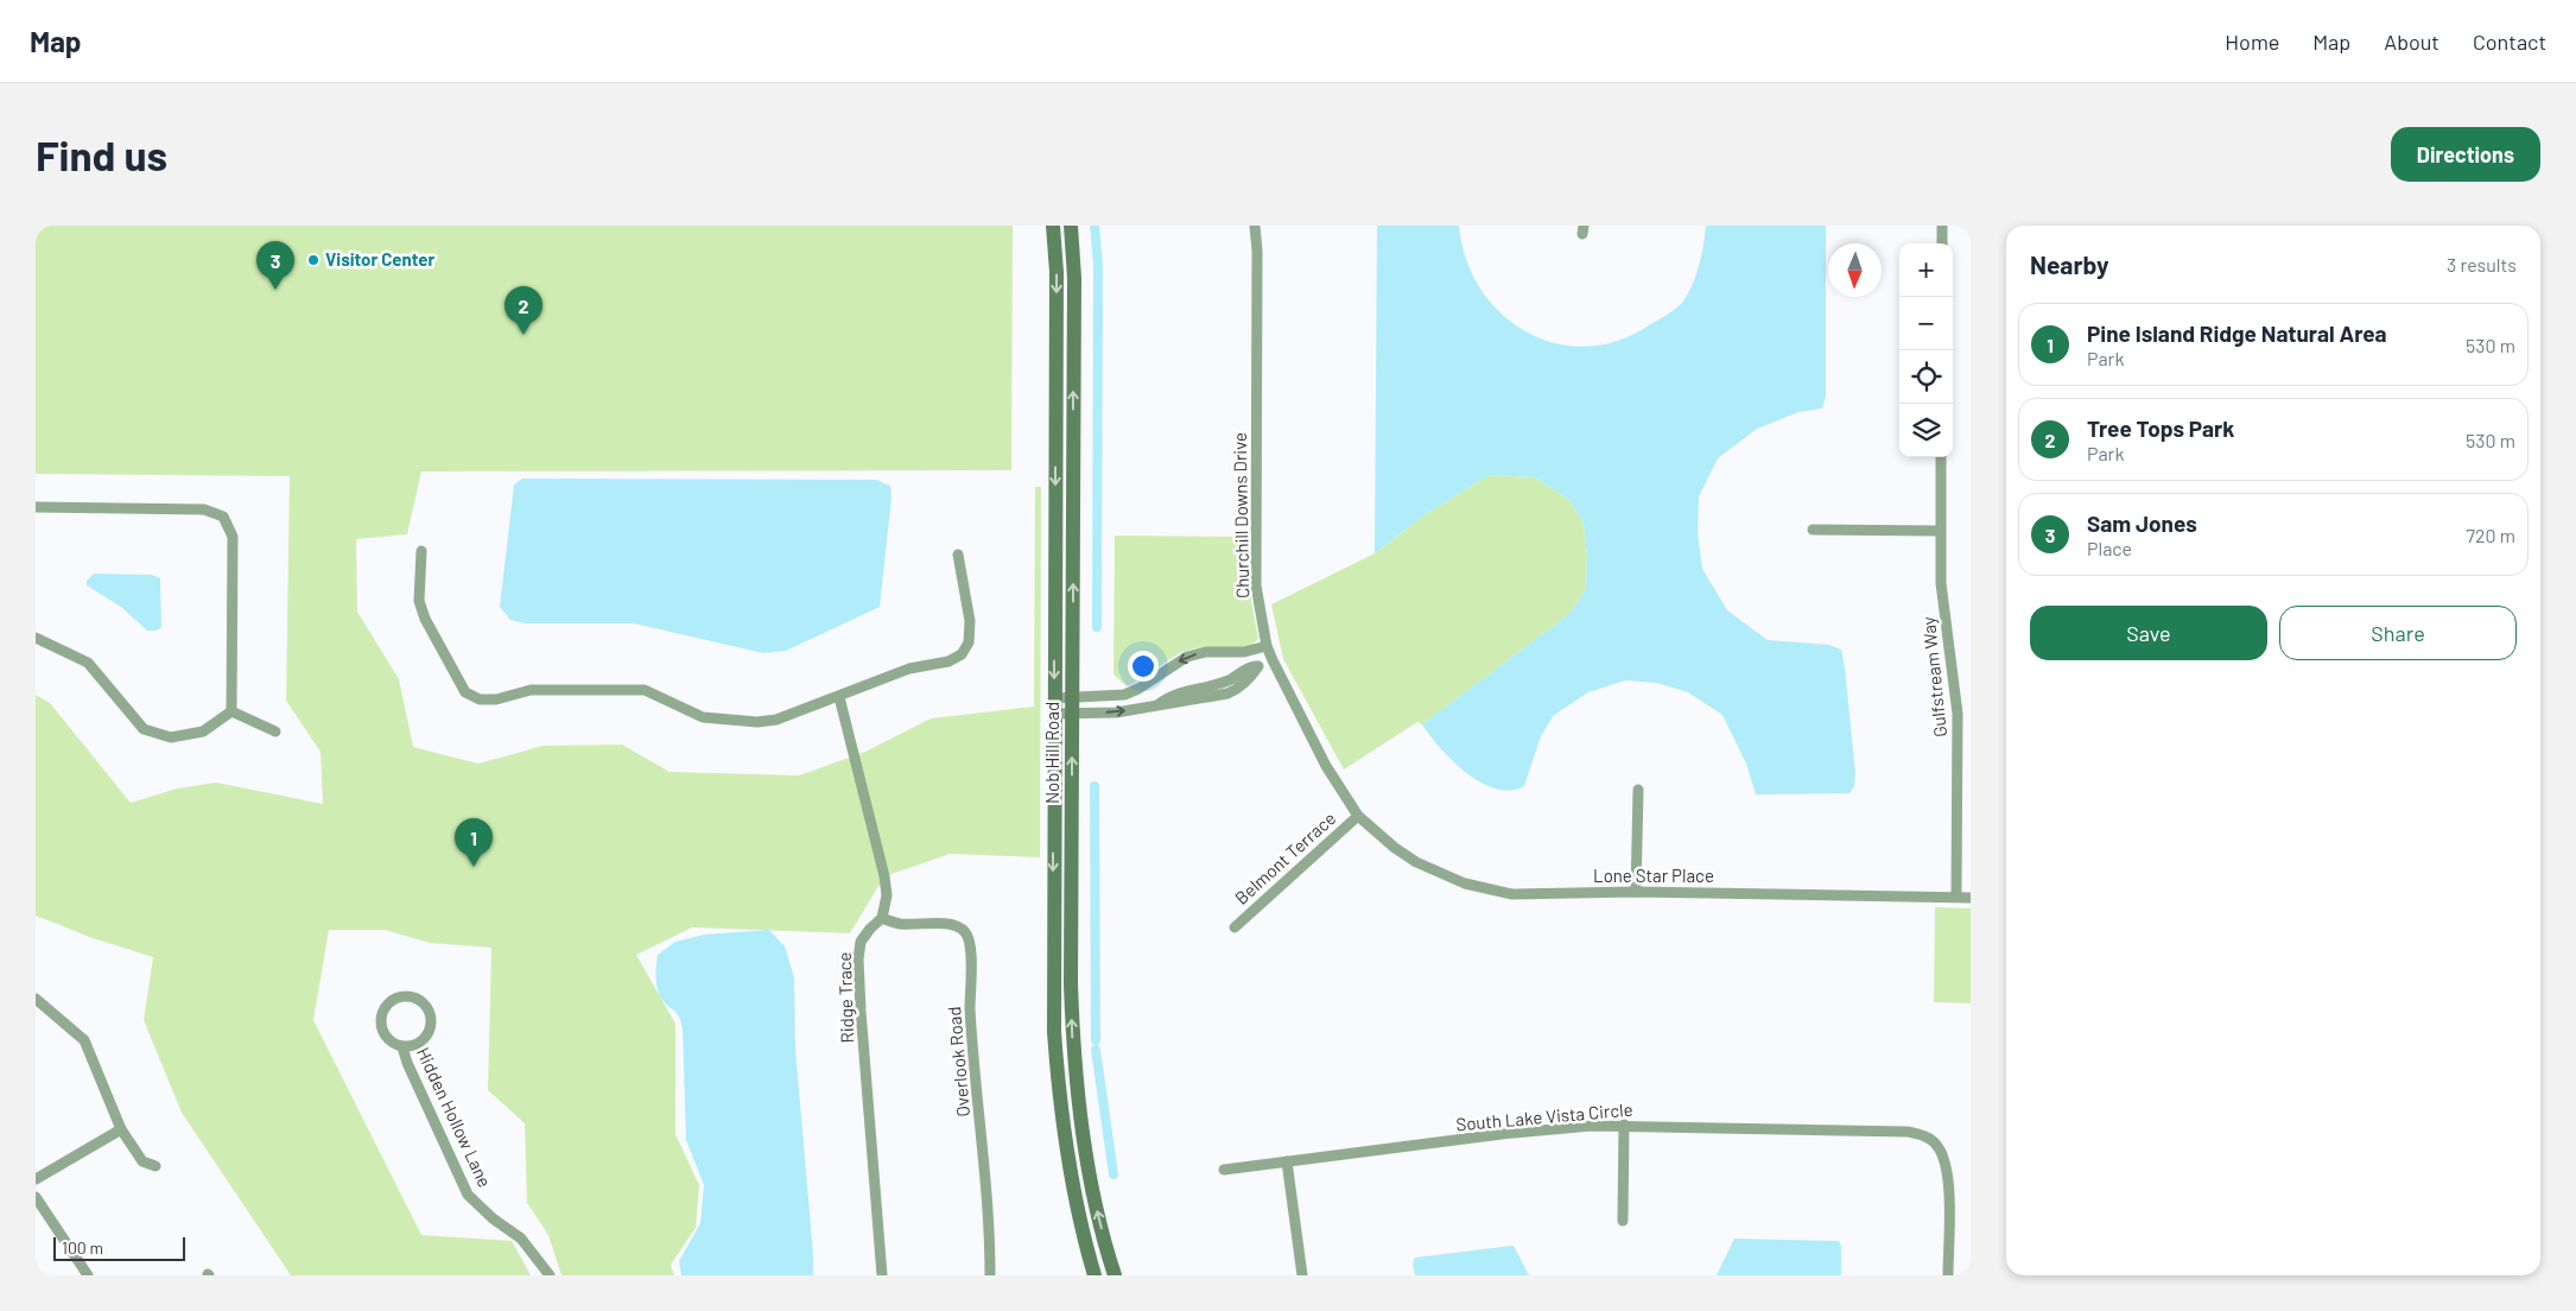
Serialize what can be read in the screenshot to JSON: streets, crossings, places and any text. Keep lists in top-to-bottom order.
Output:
{
  "streets": {
    "main road": ["Nob Hill Road"],
    "street": [
      "Churchill Downs Drive",
      "Gulfstream Way",
      "Belmont Terrace",
      "Lone Star Place",
      "Ridge Trace",
      "Overlook Road",
      "Hidden Hollow Lane",
      "South Lake Vista Circle"
    ]
  },
  "crossings": [
    ["Churchill Downs Drive", "Belmont Terrace"],
    ["Churchill Downs Drive", "Lone Star Place"],
    ["Gulfstream Way", "Lone Star Place"],
    ["Belmont Terrace", "Lone Star Place"],
    ["Ridge Trace", "Overlook Road"]
  ],
  "places": ["Visitor Center"],
  "scale_bar": "100 m",
  "north": "bottom",
  "page": {
    "header": "Map",
    "nav": [
      "Home",
      "Map",
      "About",
      "Contact"
    ],
    "buttons": [
      "Directions",
      ["Save", "Share"]
    ],
    "title": "Find us",
    "heading": ["Nearby", "3 results"],
    "pins": ["3", "2", "1"],
    "map_buttons": ["+", "−"],
    "list": [
      {
        "mark": "1",
        "name": "Pine Island Ridge Natural Area",
        "note": "Park",
        "value": "530 m"
      },
      {
        "mark": "2",
        "name": "Tree Tops Park",
        "note": "Park",
        "value": "530 m"
      },
      {
        "mark": "3",
        "name": "Sam Jones",
        "note": "Place",
        "value": "720 m"
      }
    ],
    "scale": "100 m"
  }
}
